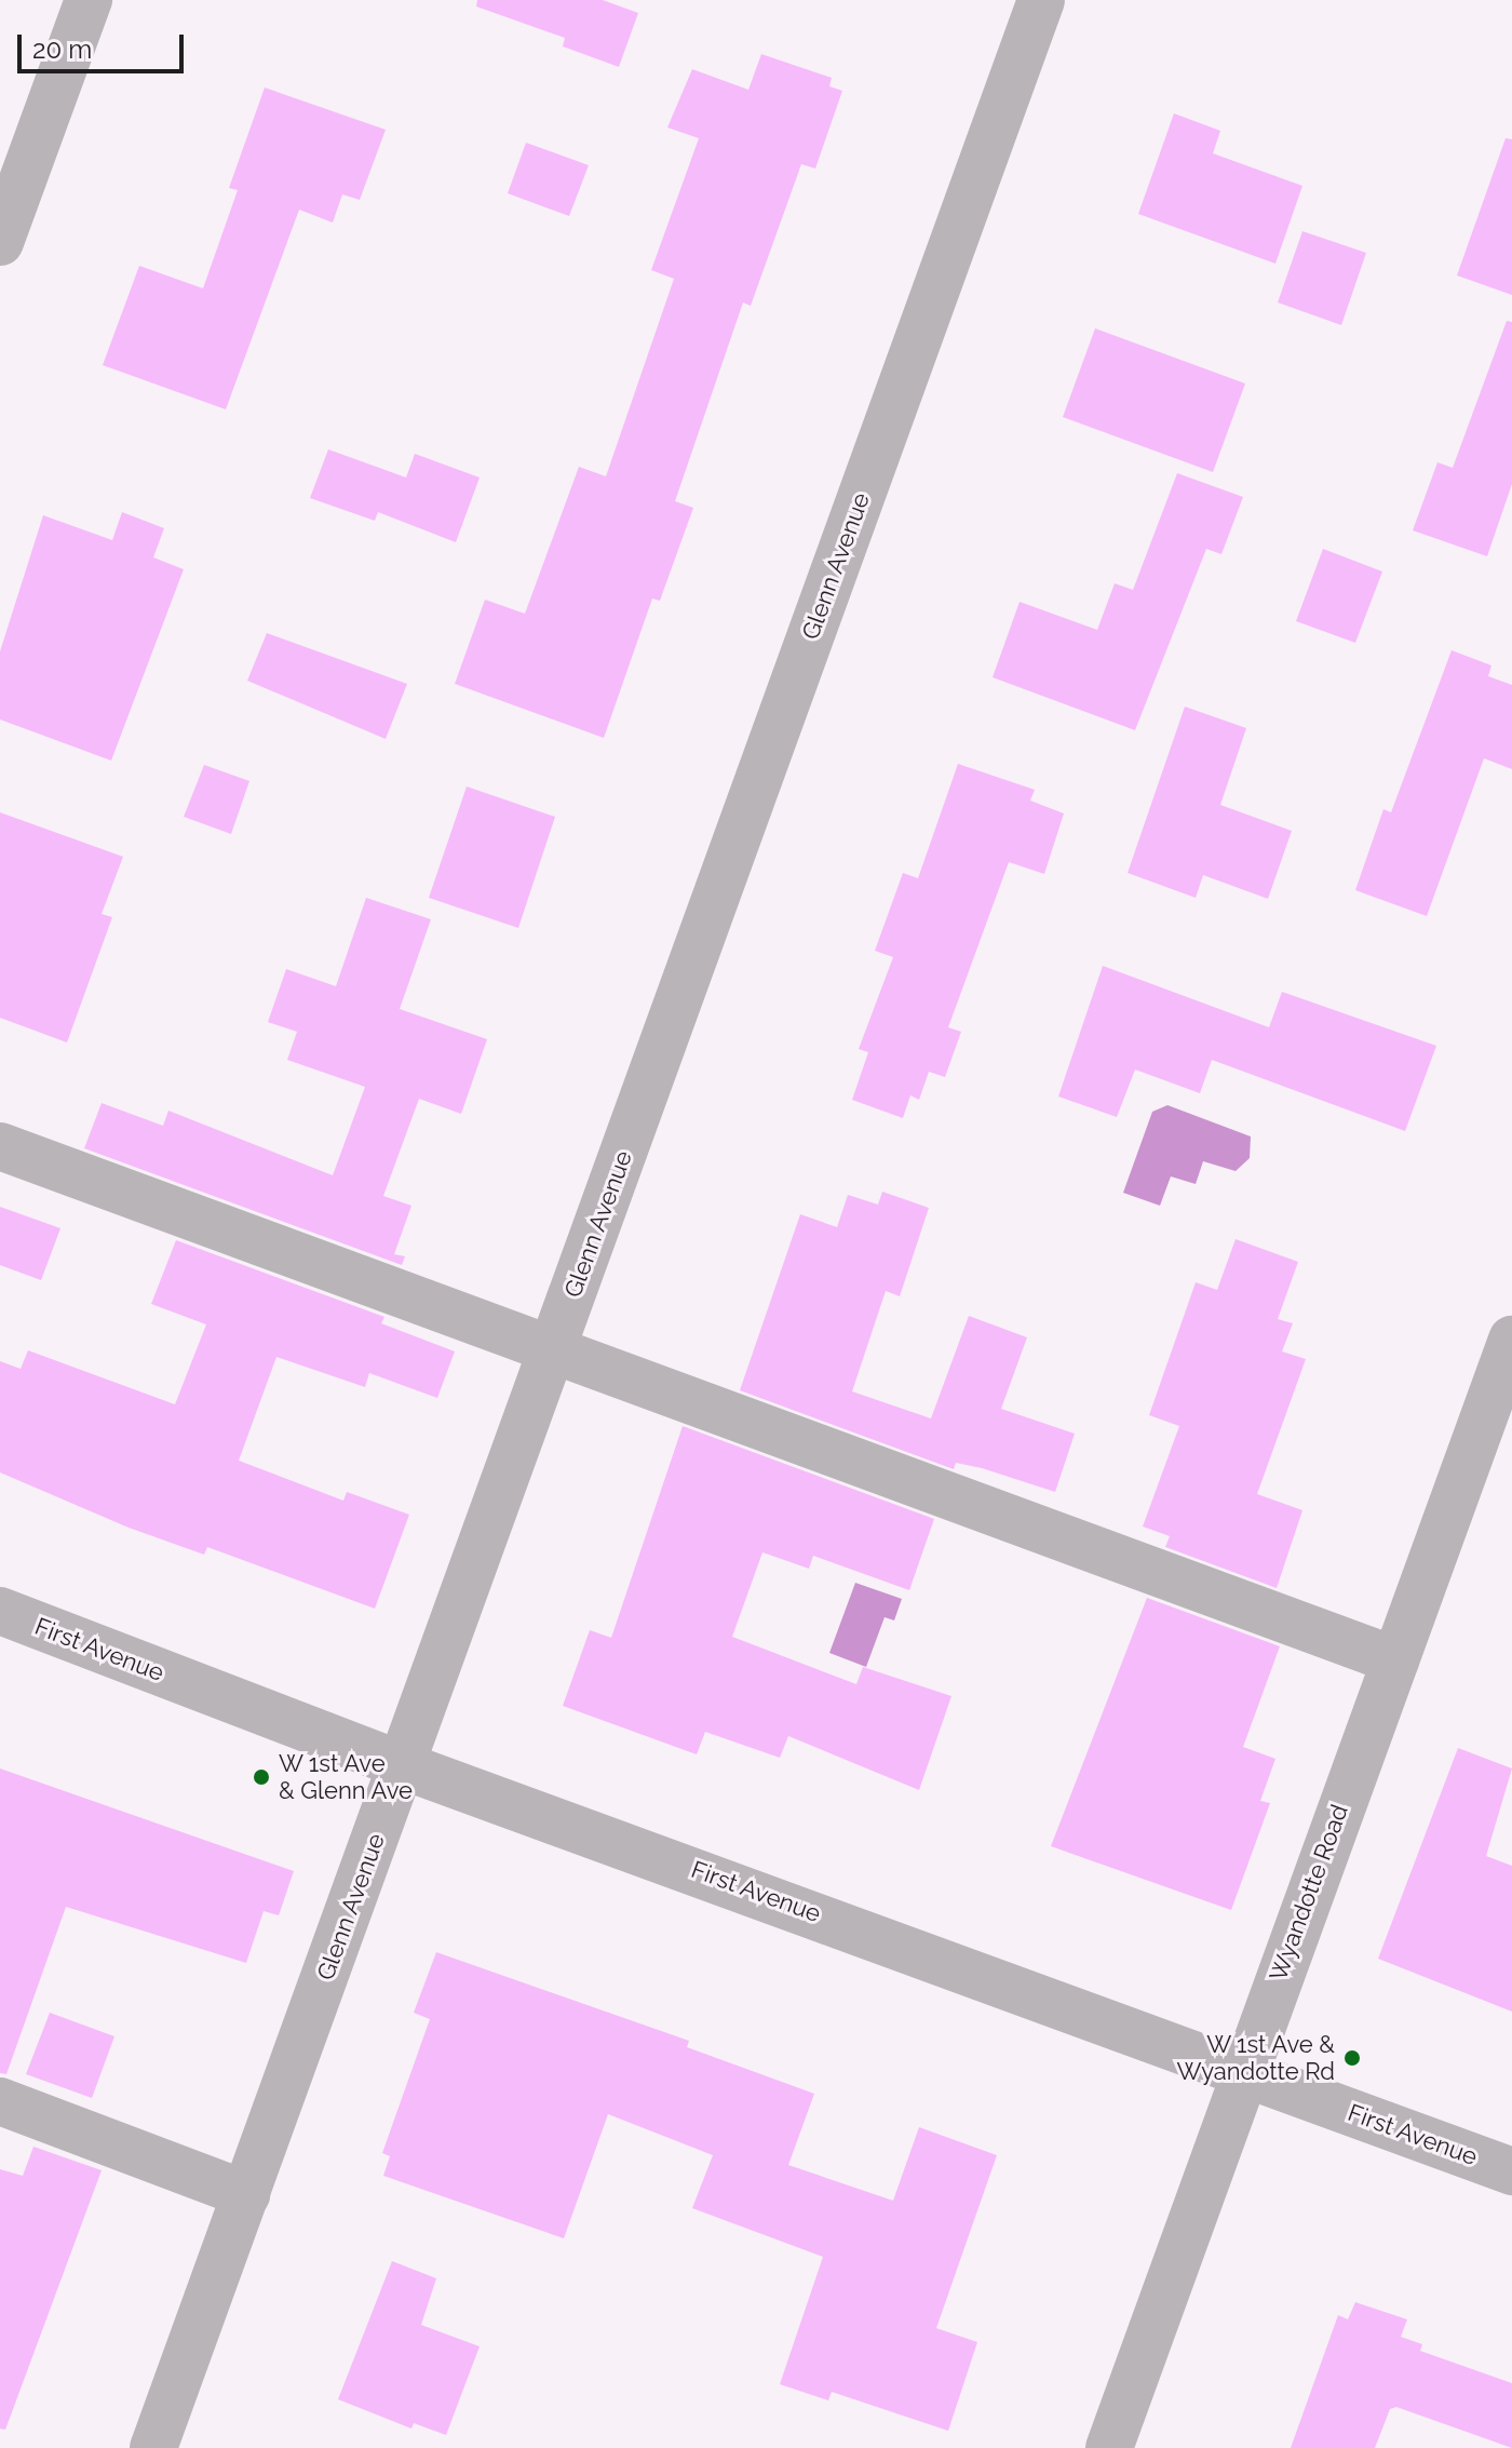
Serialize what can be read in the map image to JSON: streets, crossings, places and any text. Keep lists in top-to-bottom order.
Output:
{
  "streets": {
    "street": ["Glenn Avenue", "First Avenue", "Wyandotte Road"]
  },
  "crossings": [
    ["Glenn Avenue", "First Avenue"],
    ["First Avenue", "Wyandotte Road"]
  ],
  "places": ["W 1st Ave & Glenn Ave", "W 1st Ave & Wyandotte Rd"],
  "scale_bar": "20 m"
}
